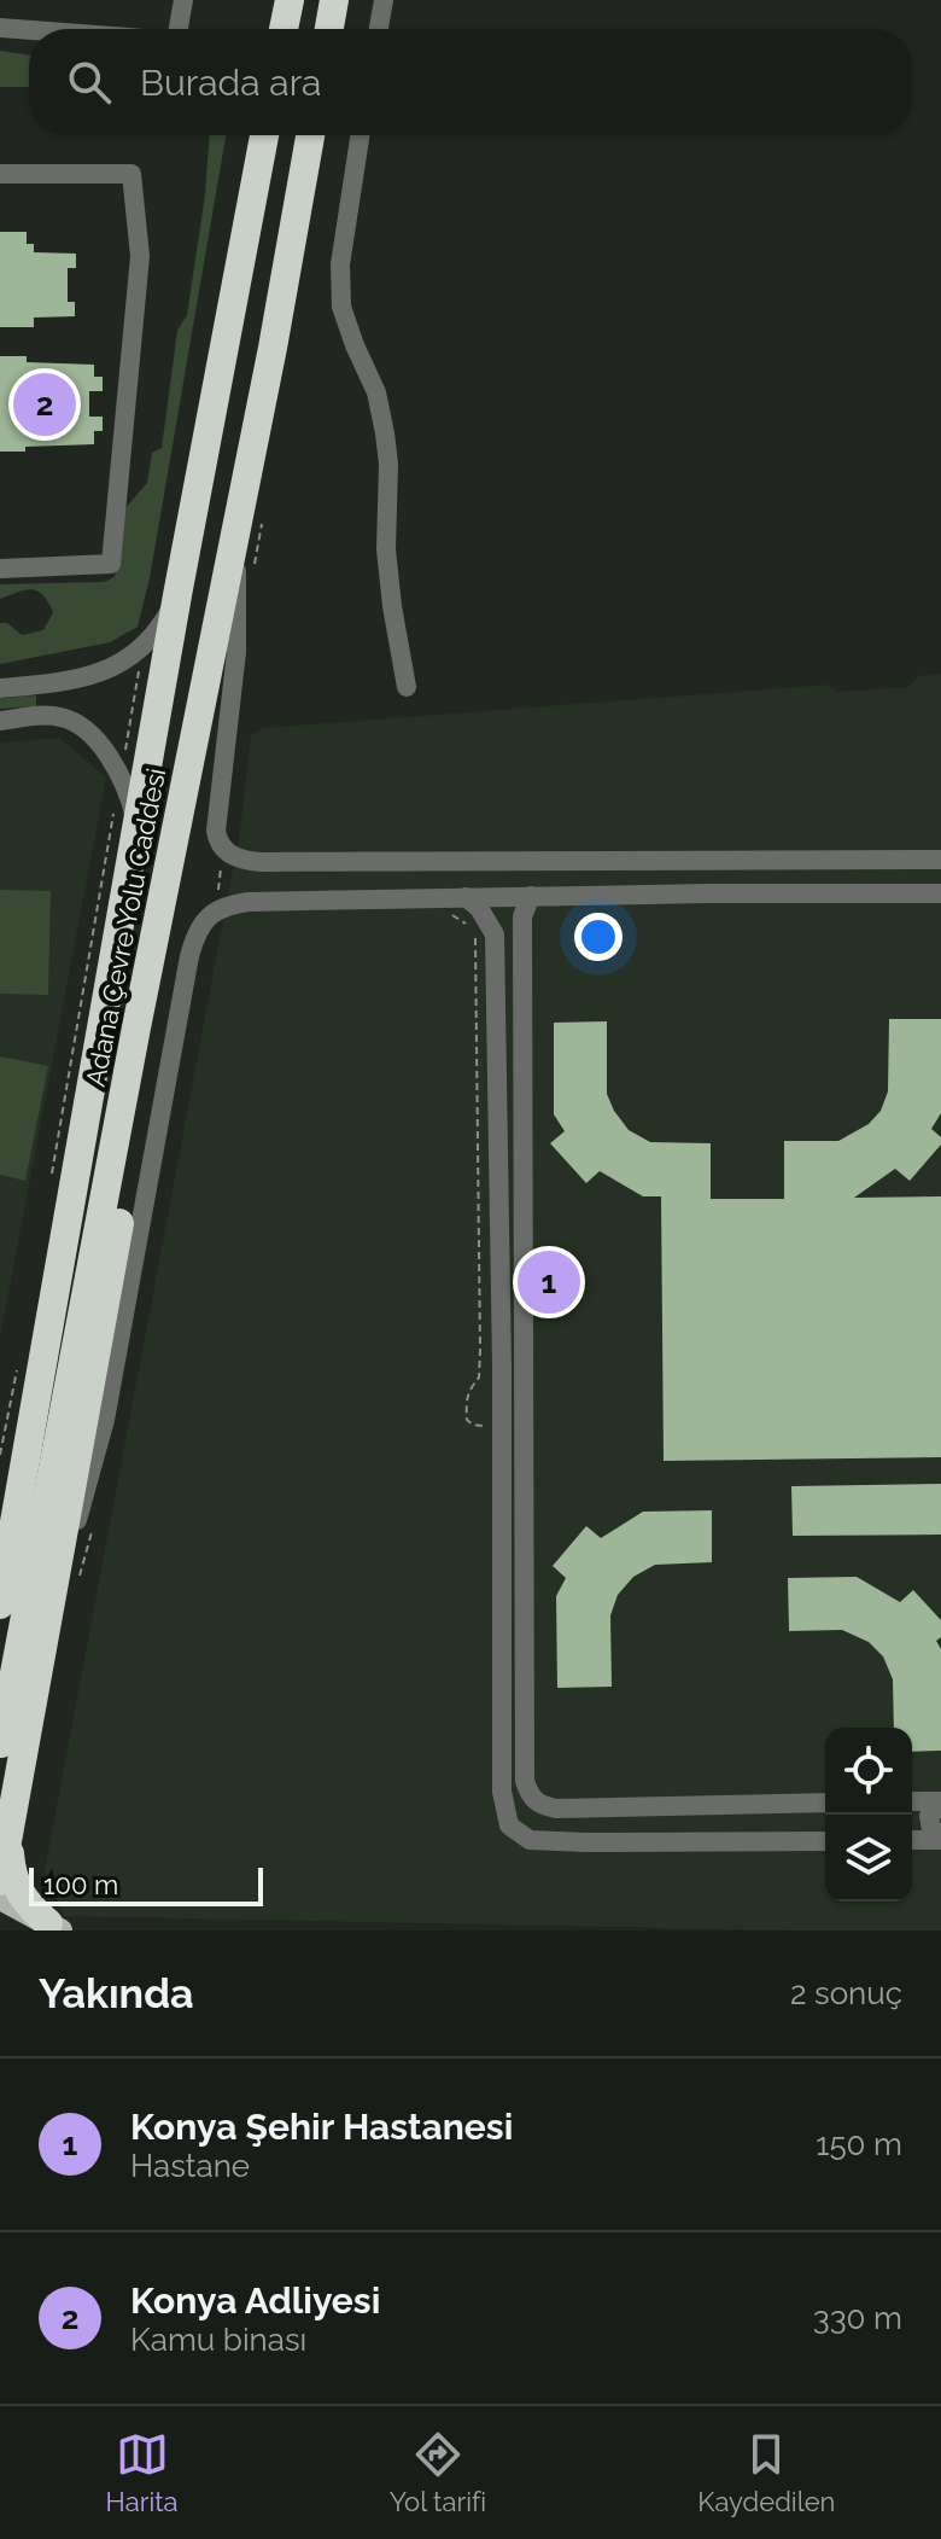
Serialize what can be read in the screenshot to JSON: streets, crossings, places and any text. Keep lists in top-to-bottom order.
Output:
{
  "streets": {
    "highway": ["Adana Çevre Yolu Caddesi"]
  },
  "scale_bar": "100 m",
  "page": {
    "search": "Burada ara",
    "pins": ["2", "1"],
    "scale": "100 m",
    "heading": ["Yakında", "2 sonuç"],
    "list": [
      {
        "mark": "1",
        "name": "Konya Şehir Hastanesi",
        "note": "Hastane",
        "value": "150 m"
      },
      {
        "mark": "2",
        "name": "Konya Adliyesi",
        "note": "Kamu binası",
        "value": "330 m"
      }
    ],
    "nav": ["Harita", "Yol tarifi", "Kaydedilen"]
  }
}
